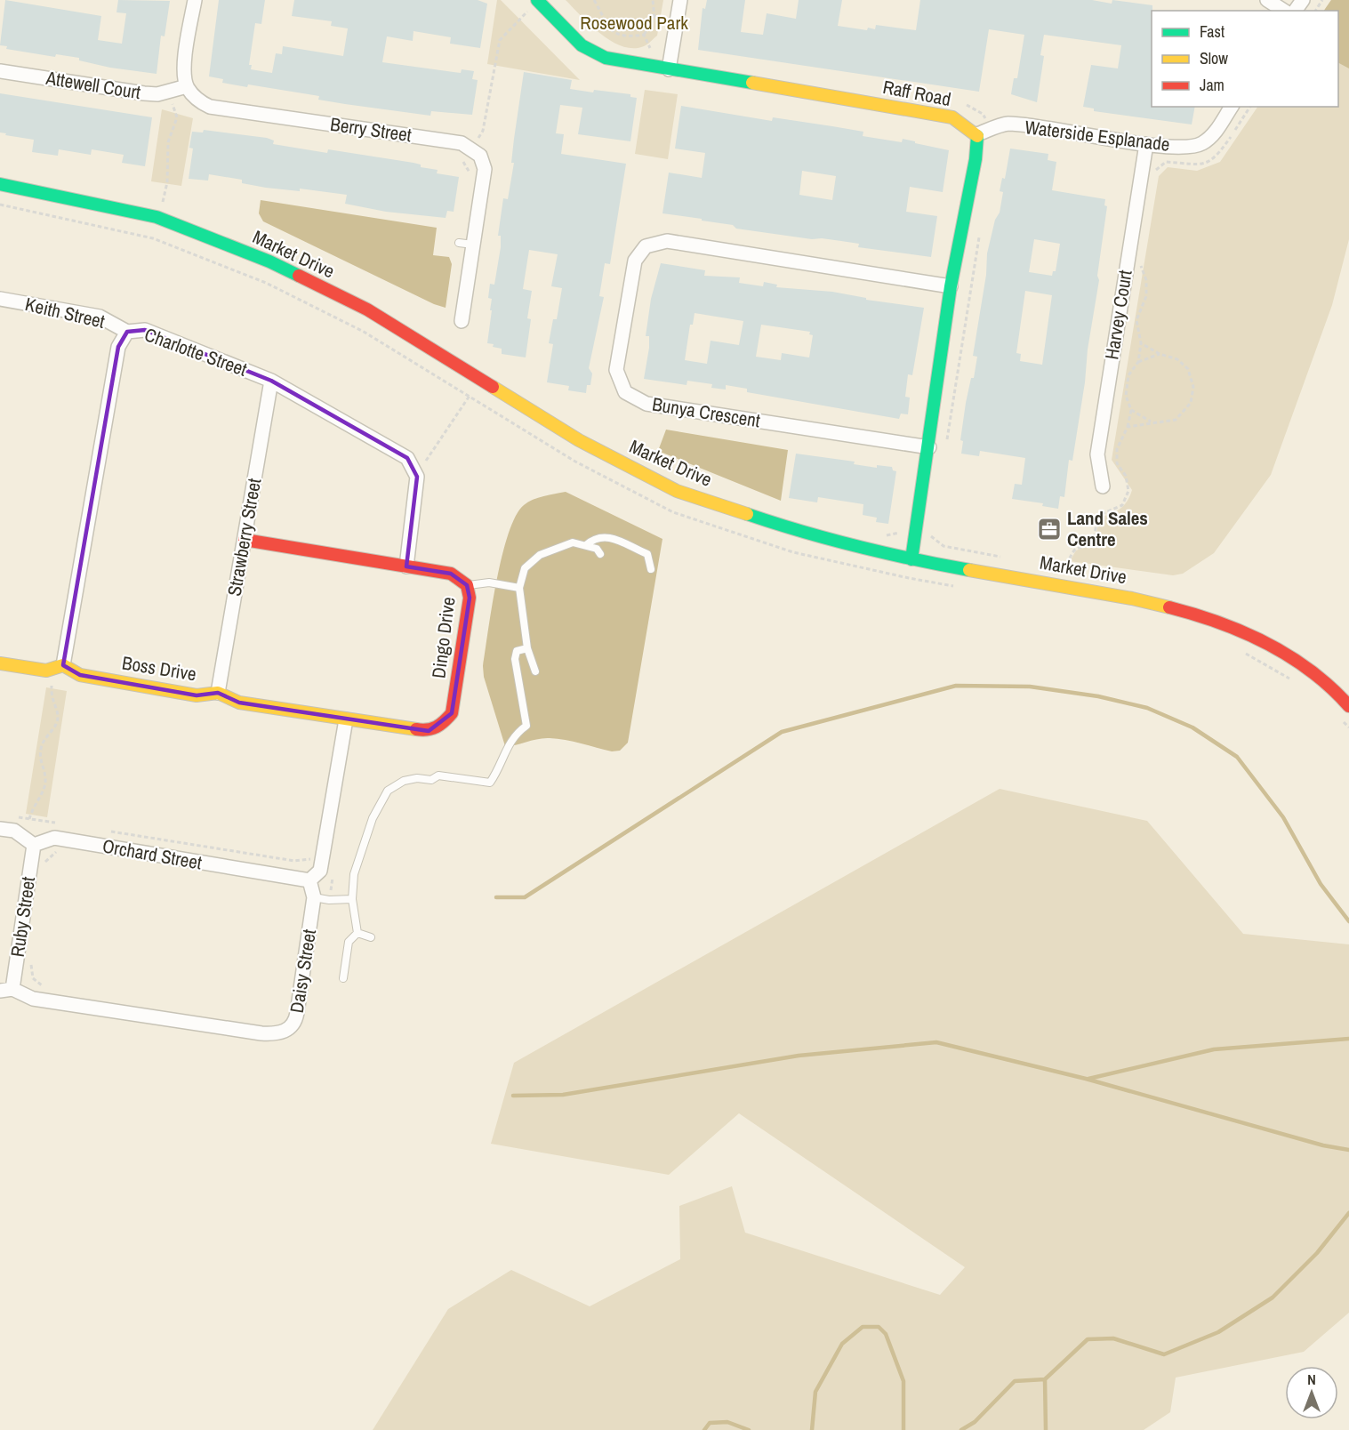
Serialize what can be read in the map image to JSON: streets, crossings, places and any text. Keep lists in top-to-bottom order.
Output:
{
  "streets": {
    "street": [
      "Attewell Court",
      "Raff Road",
      "Berry Street",
      "Waterside Esplanade",
      "Market Drive",
      "Keith Street",
      "Harvey Court",
      "Charlotte Street",
      "Bunya Crescent",
      "Strawberry Street",
      "Dingo Drive",
      "Boss Drive",
      "Orchard Street",
      "Ruby Street",
      "Daisy Street"
    ]
  },
  "crossings": [
    ["Attewell Court", "Berry Street"],
    ["Raff Road", "Waterside Esplanade"],
    ["Waterside Esplanade", "Harvey Court"],
    ["Keith Street", "Charlotte Street"],
    ["Charlotte Street", "Strawberry Street"],
    ["Charlotte Street", "Dingo Drive"],
    ["Charlotte Street", "Boss Drive"],
    ["Strawberry Street", "Dingo Drive"],
    ["Strawberry Street", "Boss Drive"],
    ["Dingo Drive", "Boss Drive"],
    ["Orchard Street", "Ruby Street"],
    ["Orchard Street", "Daisy Street"],
    ["Ruby Street", "Daisy Street"]
  ],
  "parks": ["Rosewood Park"],
  "places": {
    "office": ["Land Sales Centre"]
  },
  "legend": ["Fast", "Slow", "Jam"],
  "north": "top"
}
